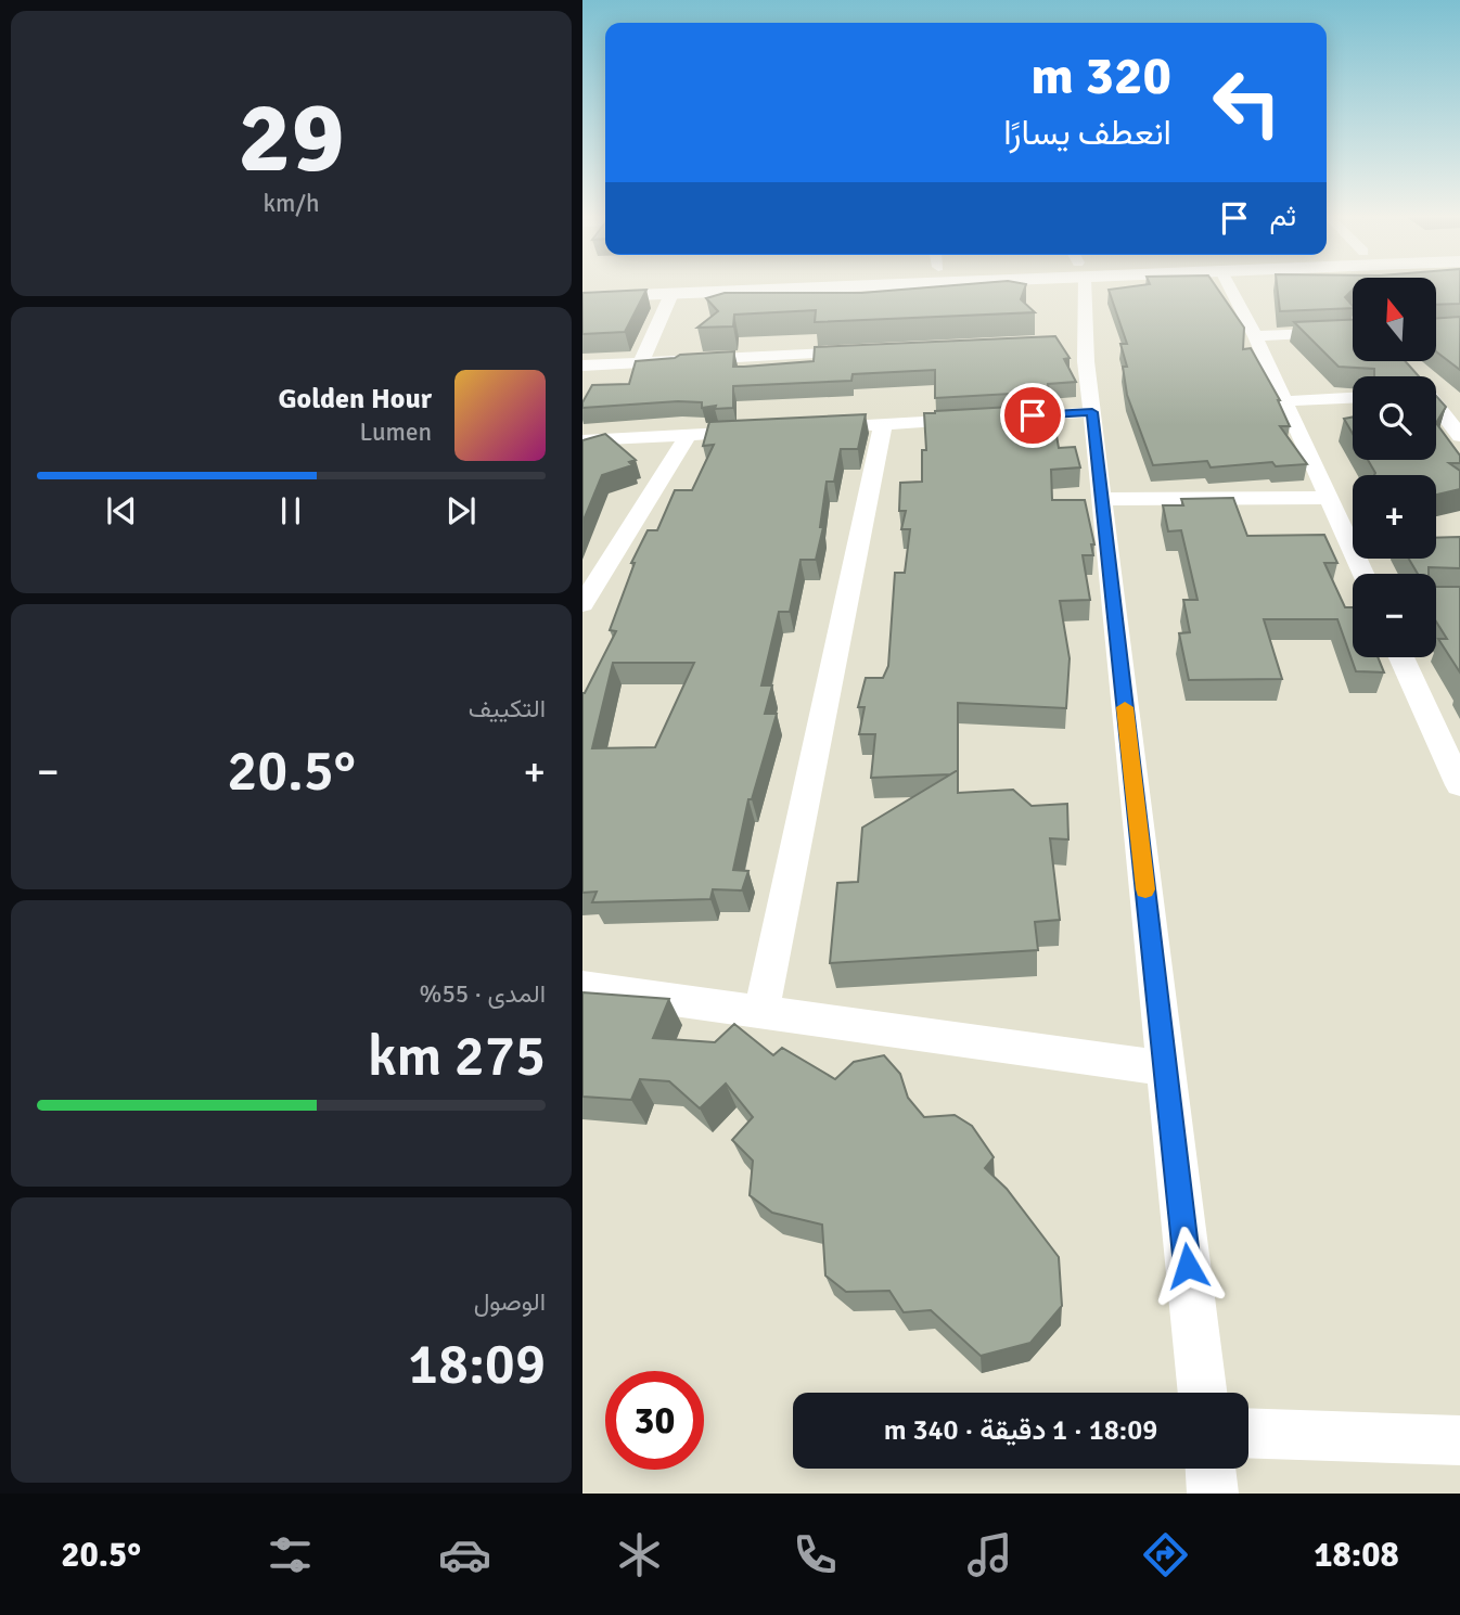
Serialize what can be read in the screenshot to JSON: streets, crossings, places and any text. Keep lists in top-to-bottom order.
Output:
{
  "north": "top",
  "page": {
    "tile": [
      ["29", "km/h"],
      "التكييف",
      ["المدى · 55%", "275 km"],
      ["الوصول", "18:09"]
    ],
    "turn": ["320 m", "انعطف يسارًا"],
    "then": "ثم",
    "map_buttons": ["+", "−"],
    "song": ["Golden Hour", "Lumen"],
    "heat": ["−", "20.5°", "+"],
    "limit": "30",
    "trip": "18:09 · 1 دقيقة · 340 m",
    "tabs": ["18:08", "20.5°"]
  }
}
